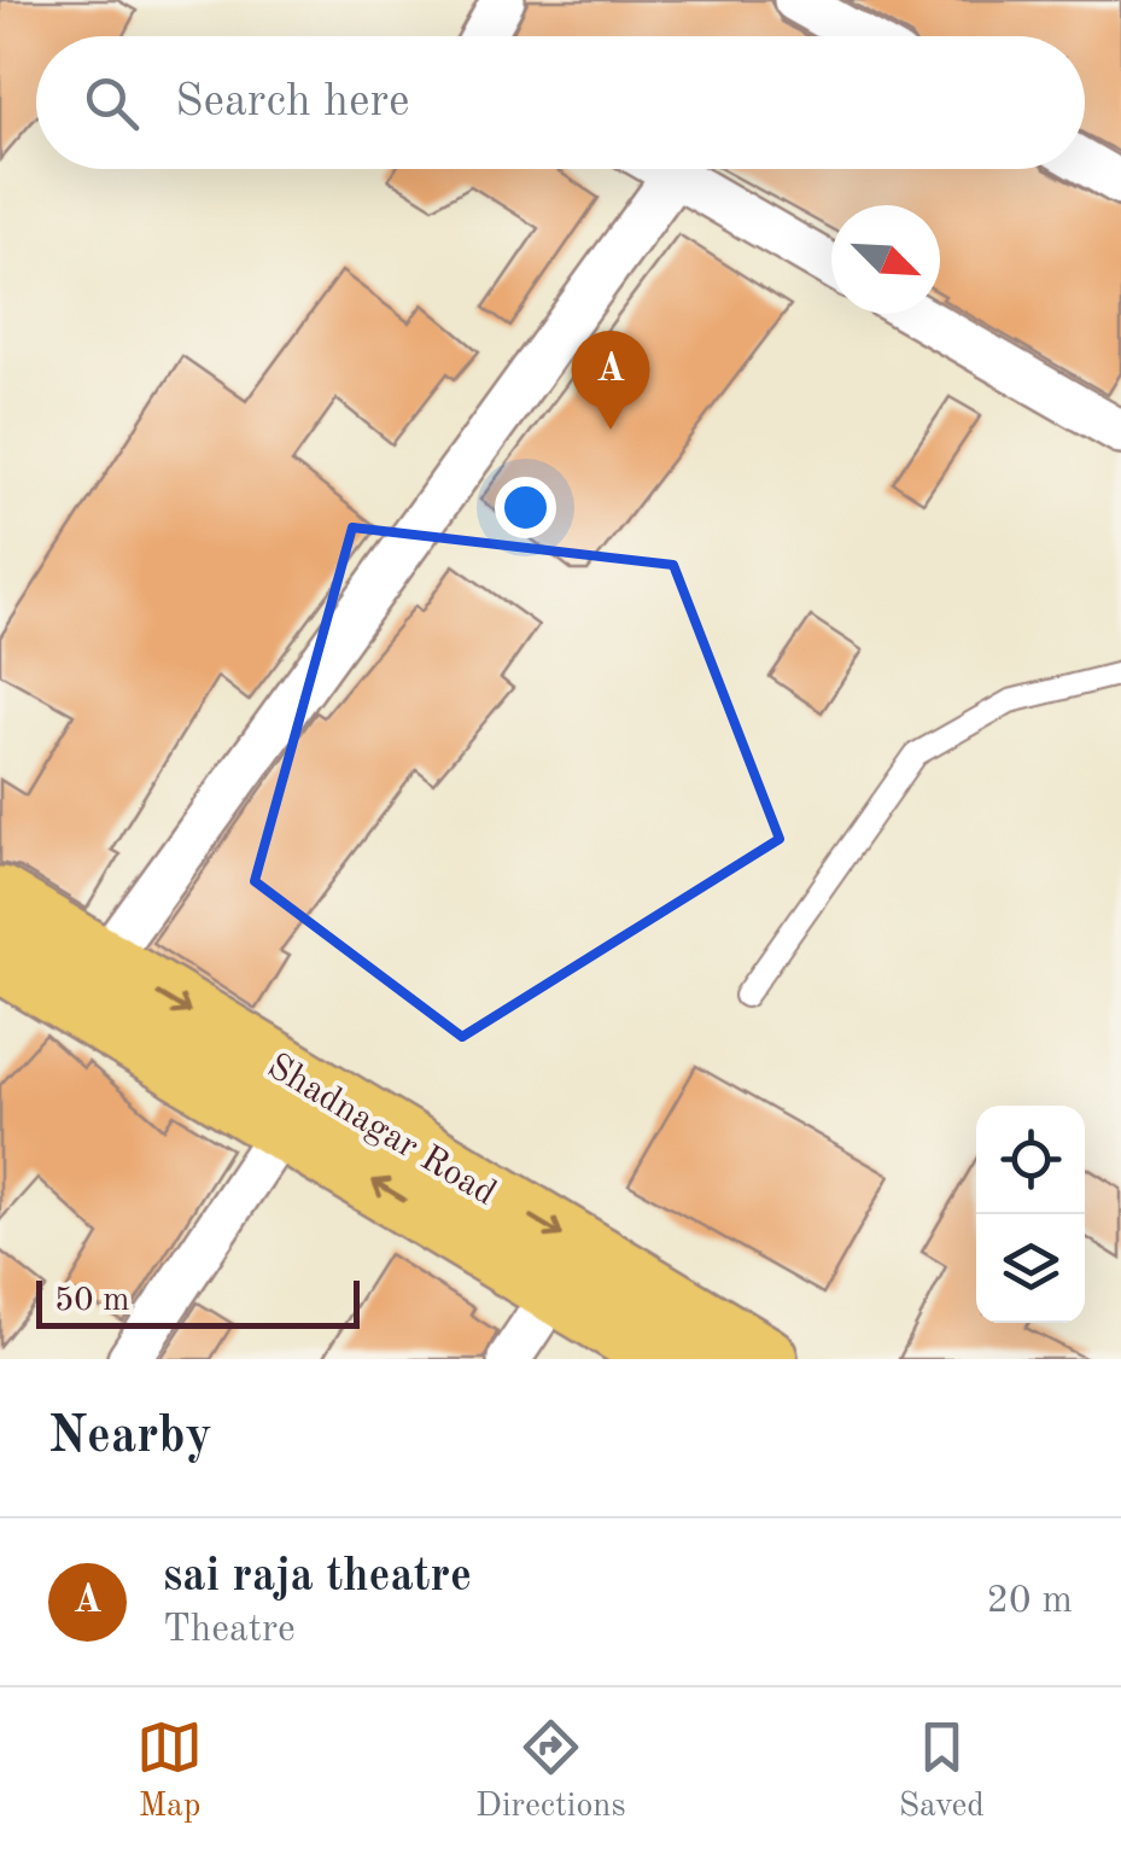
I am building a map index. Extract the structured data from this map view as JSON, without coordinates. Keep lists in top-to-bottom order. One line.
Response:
{"streets":{"main road":["Shadnagar Road"]},"scale_bar":"50 m","north":"bottom right","page":{"search":"Search here","pins":"A","scale":"50 m","heading":"Nearby","list":[{"mark":"A","name":"sai raja theatre","note":"Theatre","value":"20 m"}],"nav":["Map","Directions","Saved"]}}
